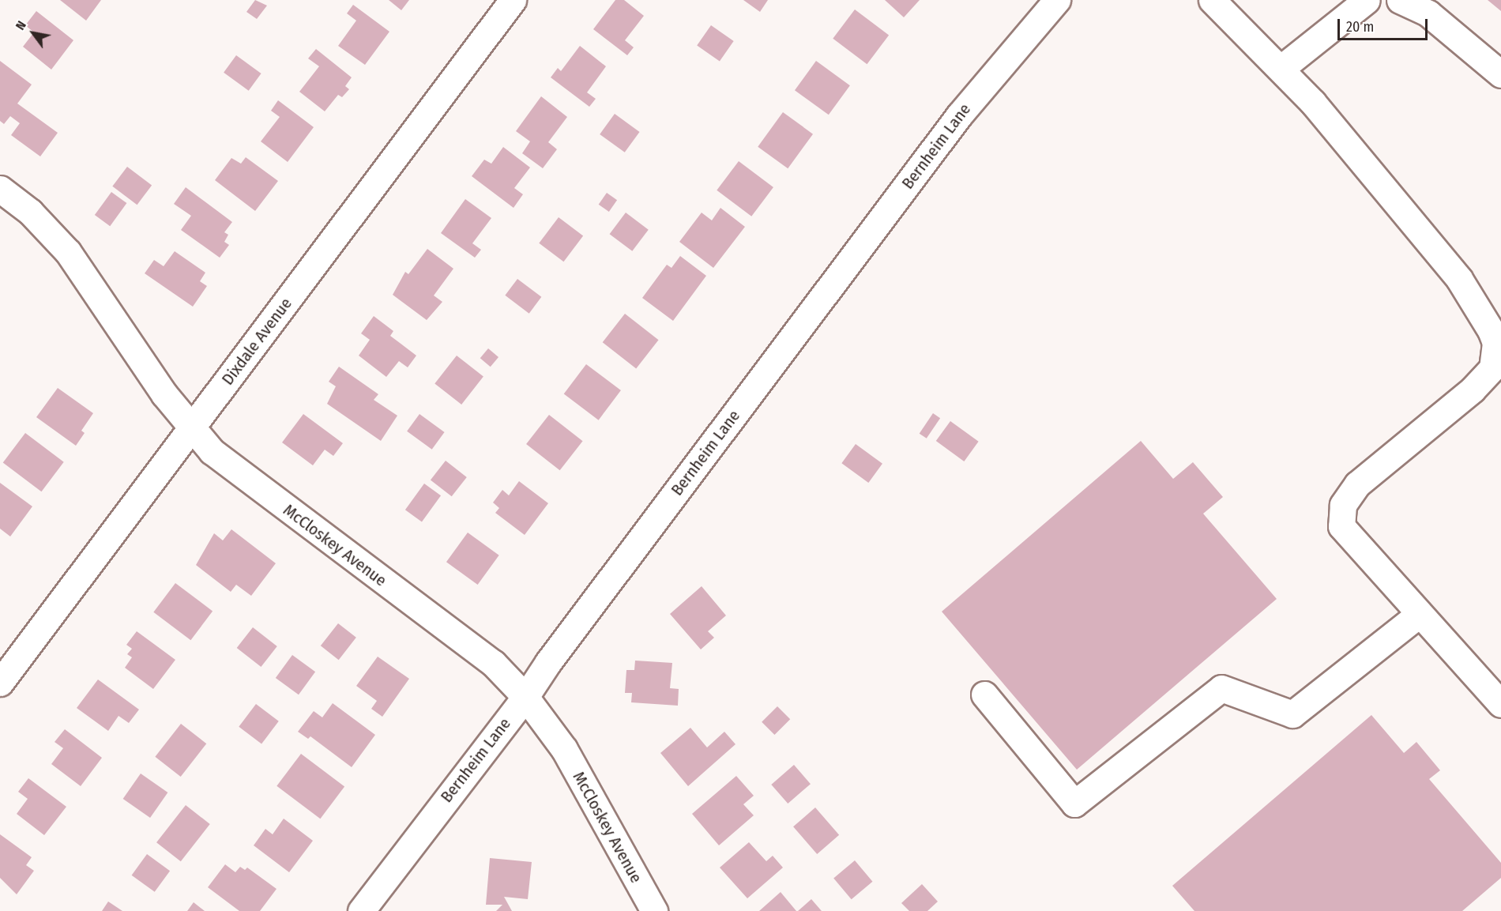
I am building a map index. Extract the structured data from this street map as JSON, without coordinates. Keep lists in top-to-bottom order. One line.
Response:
{"streets":{"street":["Bernheim Lane","Dixdale Avenue","McCloskey Avenue"]},"crossings":[["Bernheim Lane","McCloskey Avenue"],["Dixdale Avenue","McCloskey Avenue"]],"scale_bar":"20 m","north":"top left"}
